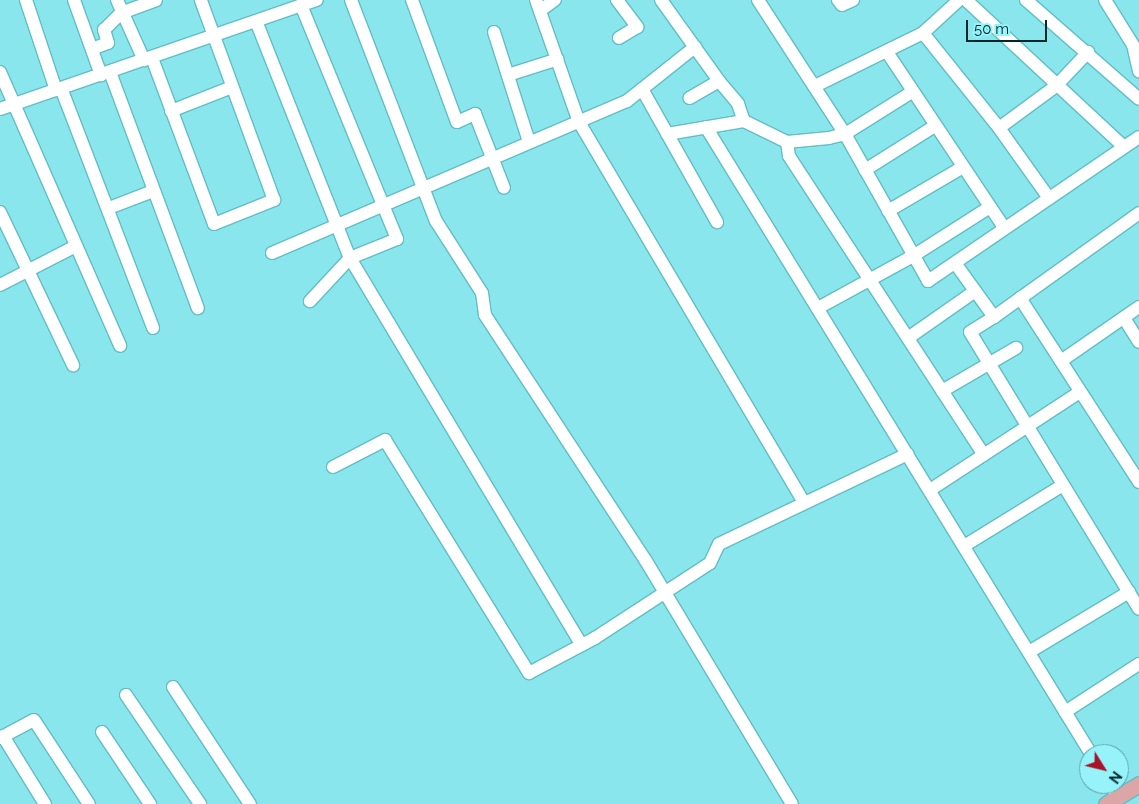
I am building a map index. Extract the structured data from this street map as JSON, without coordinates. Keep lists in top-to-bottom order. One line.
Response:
{"scale_bar":"50 m","north":"bottom right"}
